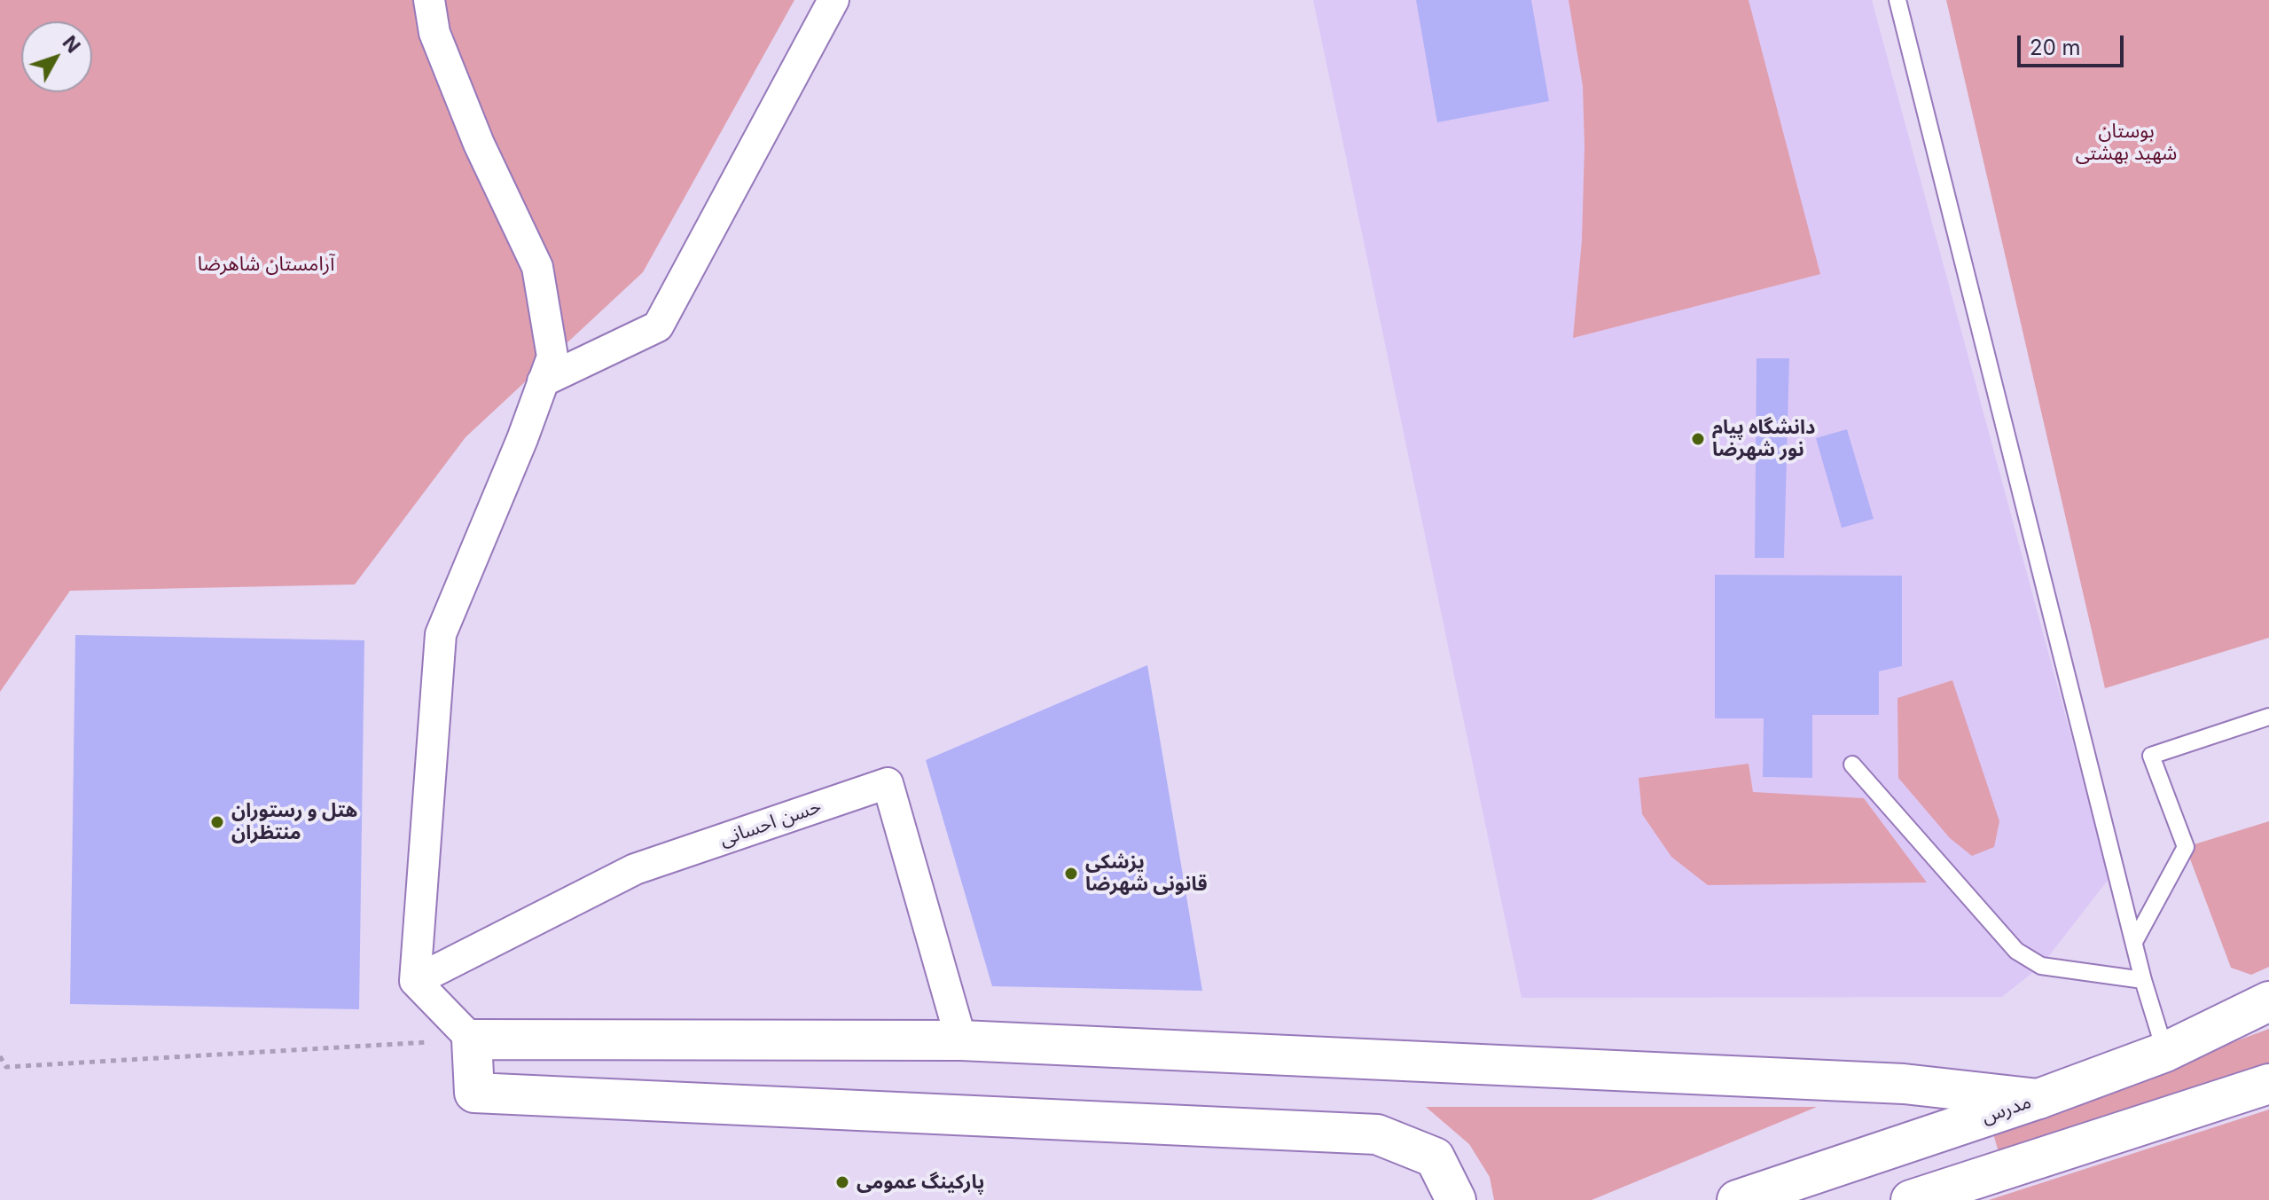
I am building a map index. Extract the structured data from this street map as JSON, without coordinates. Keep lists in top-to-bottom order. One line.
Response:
{"streets":{"street":["حسن احسانی","مدرس"]},"parks":["بوستان شهید بهشتی","آرامستان شاهرضا"],"places":["دانشگاه پیام نور شهرضا","هتل و رستوران منتظران","پزشکی قانونی شهرضا","پارکینگ عمومی"],"scale_bar":"20 m","north":"top right"}
